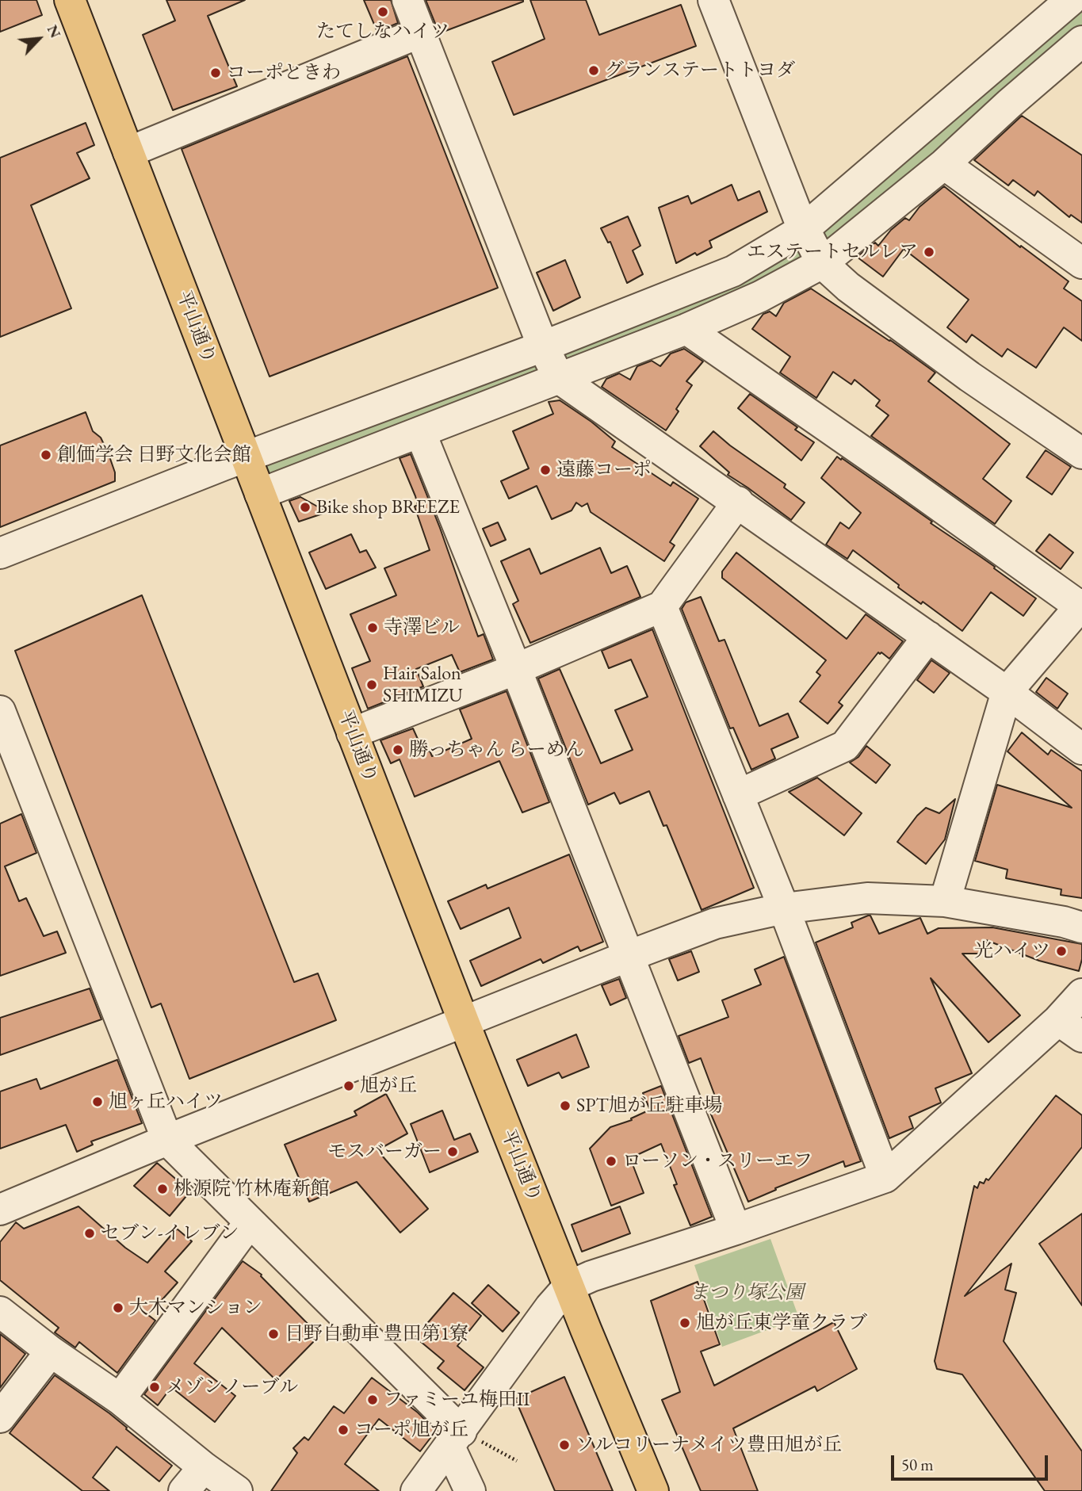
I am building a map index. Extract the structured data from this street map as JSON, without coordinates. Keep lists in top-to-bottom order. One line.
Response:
{"streets":{"main road":["平山通り"]},"parks":["まつり塚公園"],"places":["たてしなハイツ","グランステートトヨダ","コーポときわ","エステートセルレア","創価学会 日野文化会館","遠藤コーポ","Bike shop BREEZE","寺澤ビル","Hair Salon SHIMIZU","勝っちゃん らーめん","光ハイツ","旭が丘","旭ヶ丘ハイツ","SPT旭が丘駐車場","モスバーガー","ローソン・スリーエフ","桃源院 竹林庵新館","セブン-イレブン","大木マンション","旭が丘東学童クラブ","日野自動車 豊田第1寮","メゾンノーブル","ファミーユ梅田II","コーポ旭が丘","ソルコリーナメイツ豊田旭が丘"],"scale_bar":"50 m","north":"top right"}
